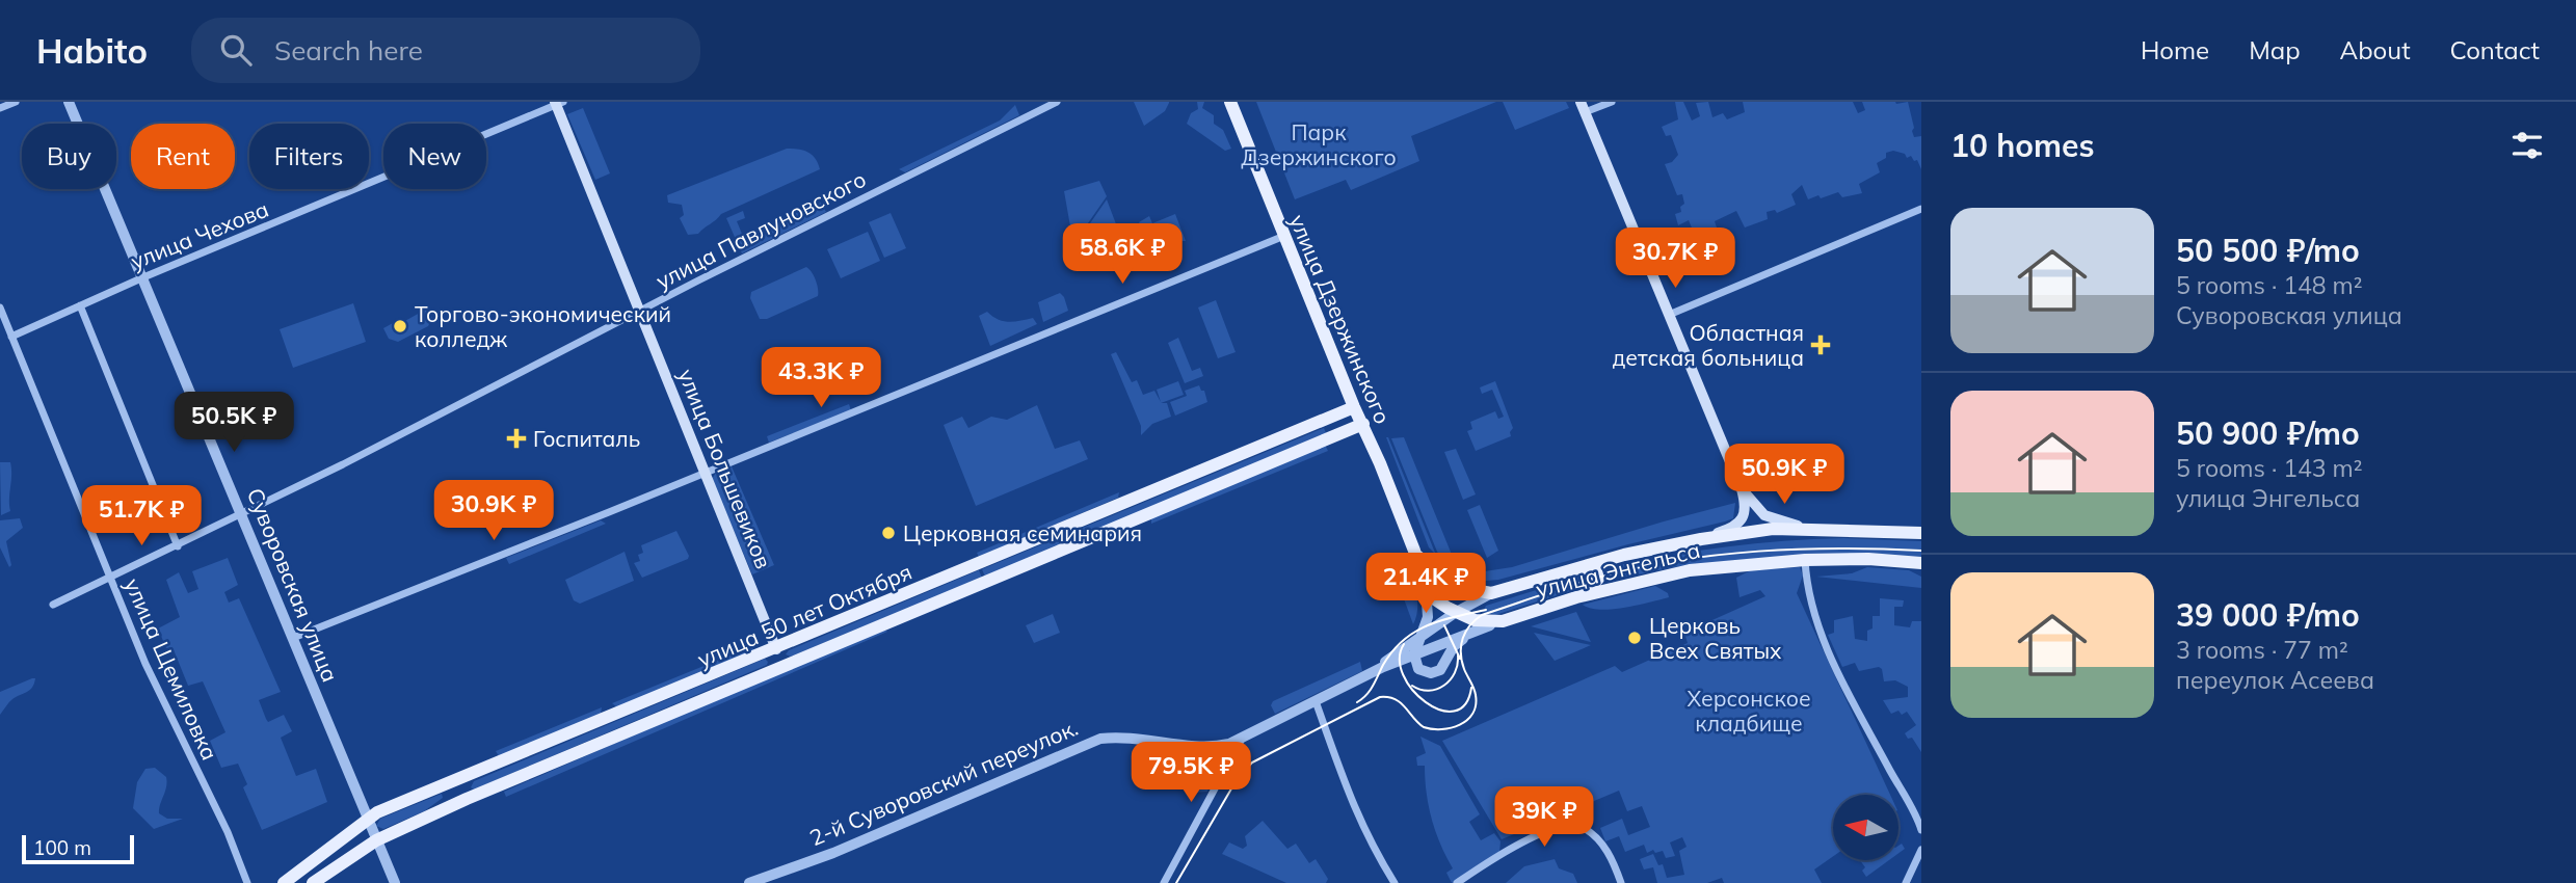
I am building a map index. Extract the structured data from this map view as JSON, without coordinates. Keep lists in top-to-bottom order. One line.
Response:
{"streets":{"main road":["улица Дзержинского","улица Большевиков","улица Энгельса","улица 50 лет Октября"],"street":["улица Павлуновского","улица Чехова","Суворовская улица","улица Щемиловка","2-й Суворовский переулок."]},"crossings":[["улица Павлуновского","улица Большевиков"],["улица Павлуновского","Суворовская улица"],["улица Павлуновского","улица Щемиловка"],["улица Чехова","улица Большевиков"],["улица Чехова","Суворовская улица"],["улица Чехова","улица Щемиловка"],["улица Дзержинского","улица Энгельса"],["улица Дзержинского","улица 50 лет Октября"],["улица Большевиков","улица 50 лет Октября"],["Суворовская улица","улица 50 лет Октября"]],"parks":["Парк Дзержинского","Херсонское кладбище"],"places":{"other":["Торгово-экономический колледж","Церковная семинария","Церковь Всех Святых"],"health":["Областная детская больница","Госпиталь"]},"scale_bar":"100 m","north":"left","page":{"header":"Habito","search":"Search here","nav":["Home","Map","About","Contact"],"heading":"10 homes","chip":["Buy","Rent","Filters","New"],"list":[{"name":"50 500 ₽/mo","note":"5 rooms · 148 m² · Суворовская улица"},{"name":"50 900 ₽/mo","note":"5 rooms · 143 m² · улица Энгельса"},{"name":"39 000 ₽/mo","note":"3 rooms · 77 m² · переулок Асеева"}],"price":["58.6K ₽","30.7K ₽","43.3K ₽","50.5K ₽","50.9K ₽","30.9K ₽","51.7K ₽","21.4K ₽","79.5K ₽","39K ₽"],"scale":"100 m"}}
